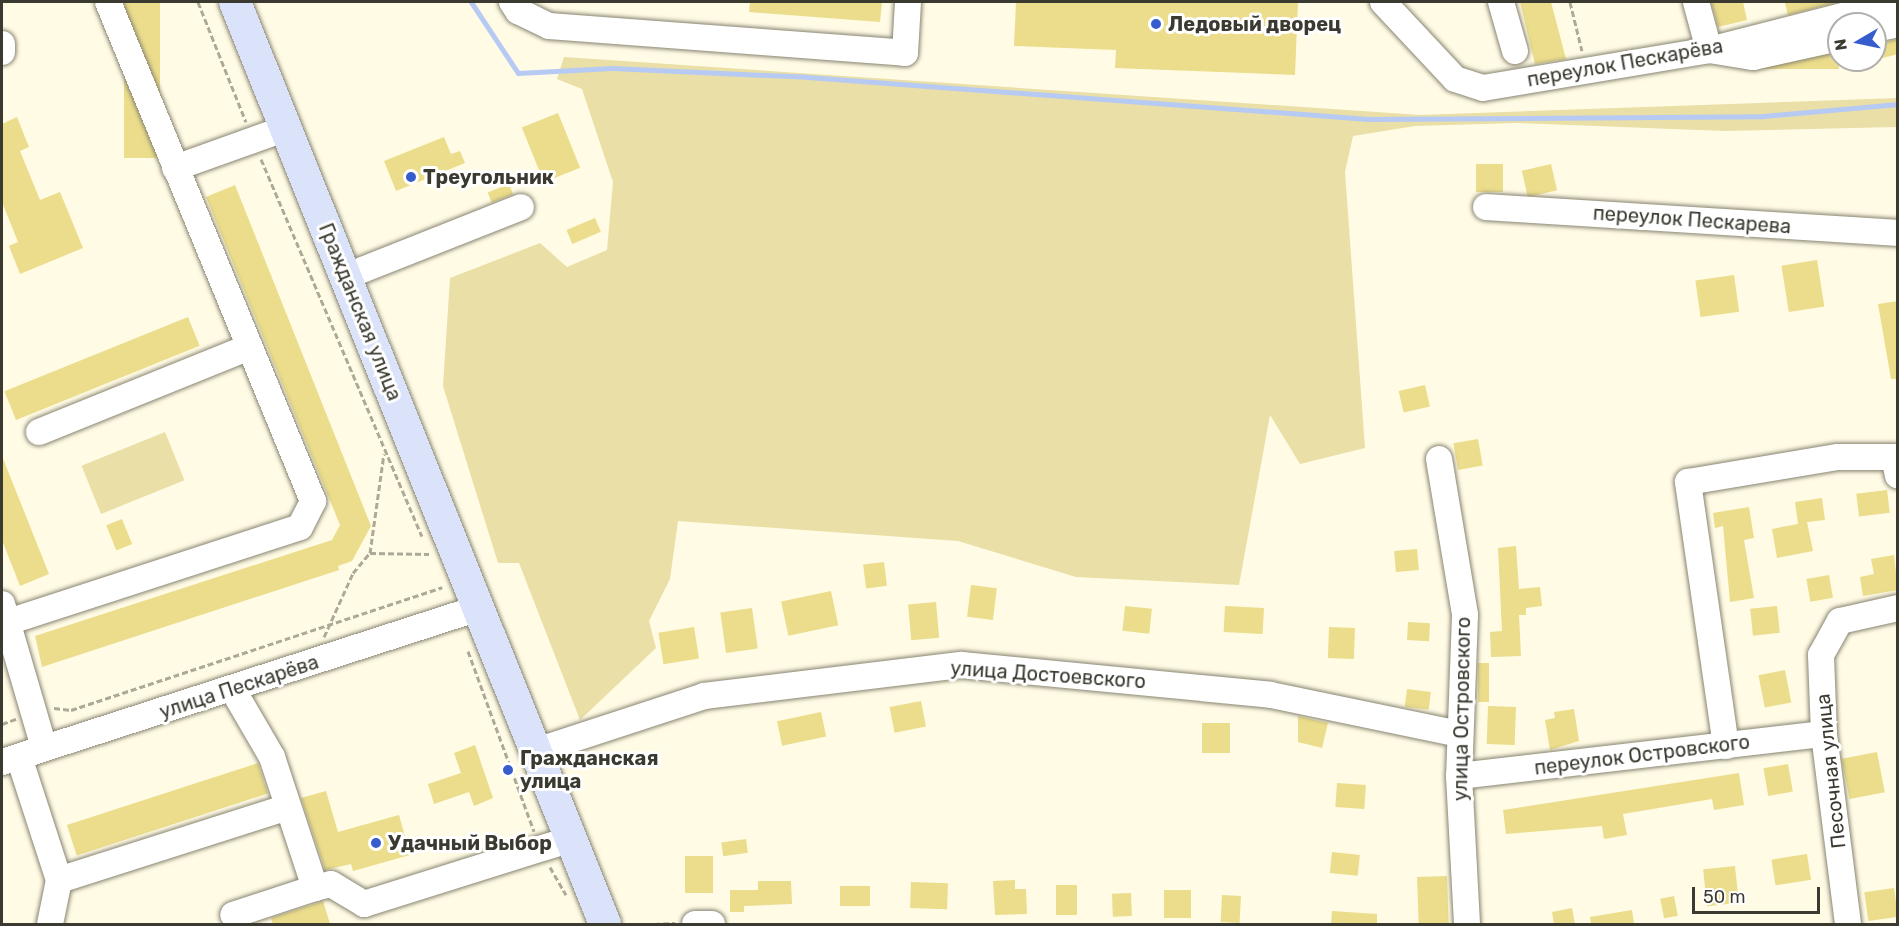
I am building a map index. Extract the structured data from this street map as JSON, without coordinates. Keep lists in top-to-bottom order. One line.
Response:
{"streets":{"main road":["Гражданская улица"],"street":["переулок Пескарёва","переулок Пескарева","улица Достоевского","улица Пескарёва","улица Островского","переулок Островского","Песочная улица"]},"crossings":[["Гражданская улица","улица Достоевского"],["Гражданская улица","улица Пескарёва"],["улица Достоевского","улица Островского"],["улица Островского","переулок Островского"],["переулок Островского","Песочная улица"]],"places":["Ледовый дворец","Треугольник","Гражданская улица","Удачный Выбор"],"scale_bar":"50 m","north":"left"}
